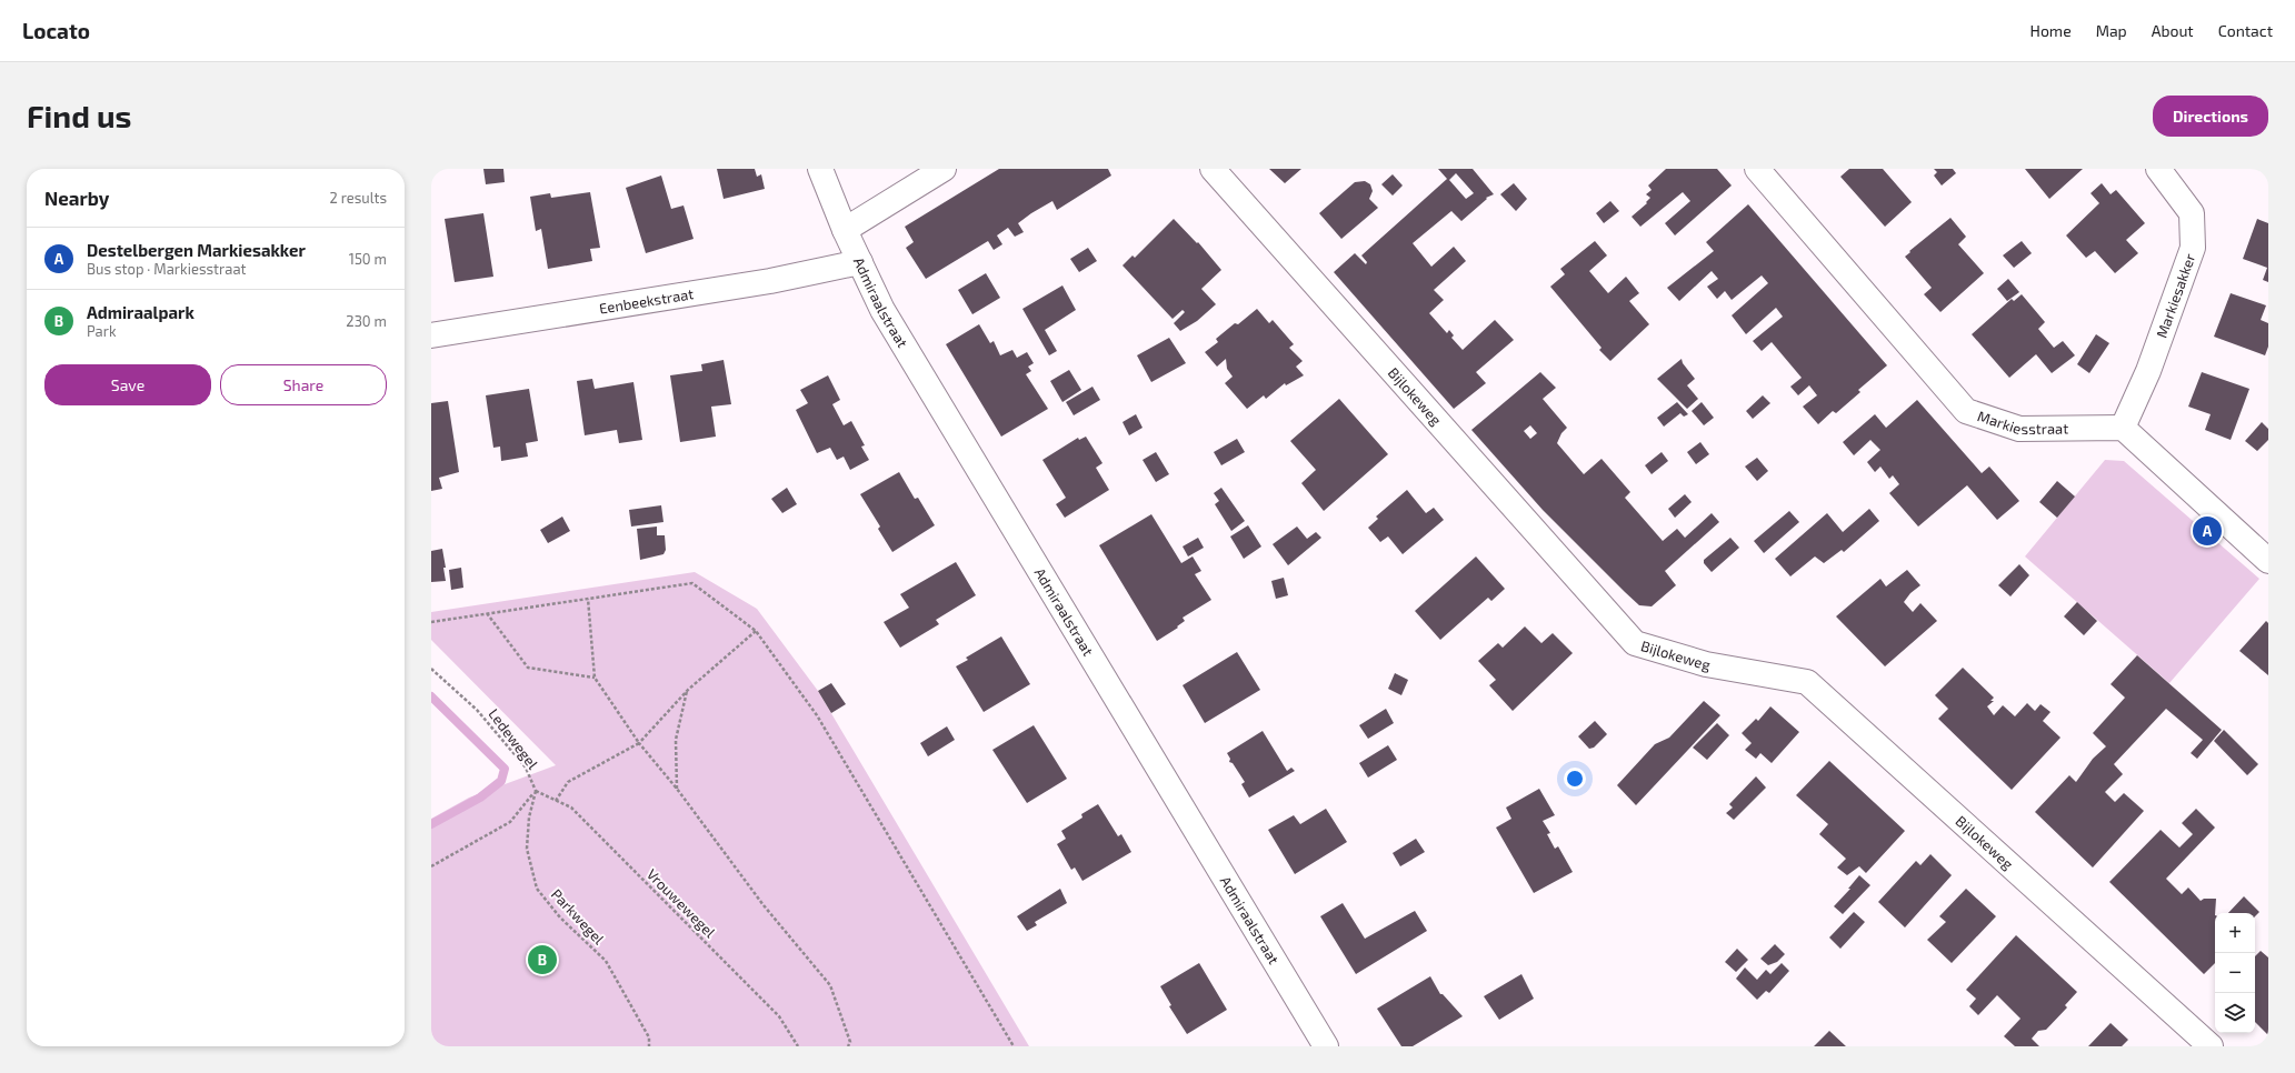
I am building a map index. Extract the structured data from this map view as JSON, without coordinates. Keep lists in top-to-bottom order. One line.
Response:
{"streets":{"street":["Markiesakker","Eenbeekstraat","Admiraalstraat","Bijlokeweg","Markiesstraat"],"path":["Ledewegel","Vrouwewegel","Parkwegel"]},"crossings":[["Markiesakker","Markiesstraat"],["Eenbeekstraat","Admiraalstraat"],["Ledewegel","Vrouwewegel"],["Ledewegel","Parkwegel"],["Vrouwewegel","Parkwegel"]],"page":{"header":"Locato","nav":["Home","Map","About","Contact"],"buttons":["Directions",["Save","Share"]],"title":"Find us","heading":["Nearby","2 results"],"list":[{"mark":"A","name":"Destelbergen Markiesakker","note":"Bus stop · Markiesstraat","value":"150 m"},{"mark":"B","name":"Admiraalpark","note":"Park","value":"230 m"}],"pins":["A","B"],"map_buttons":["+","−"]}}
